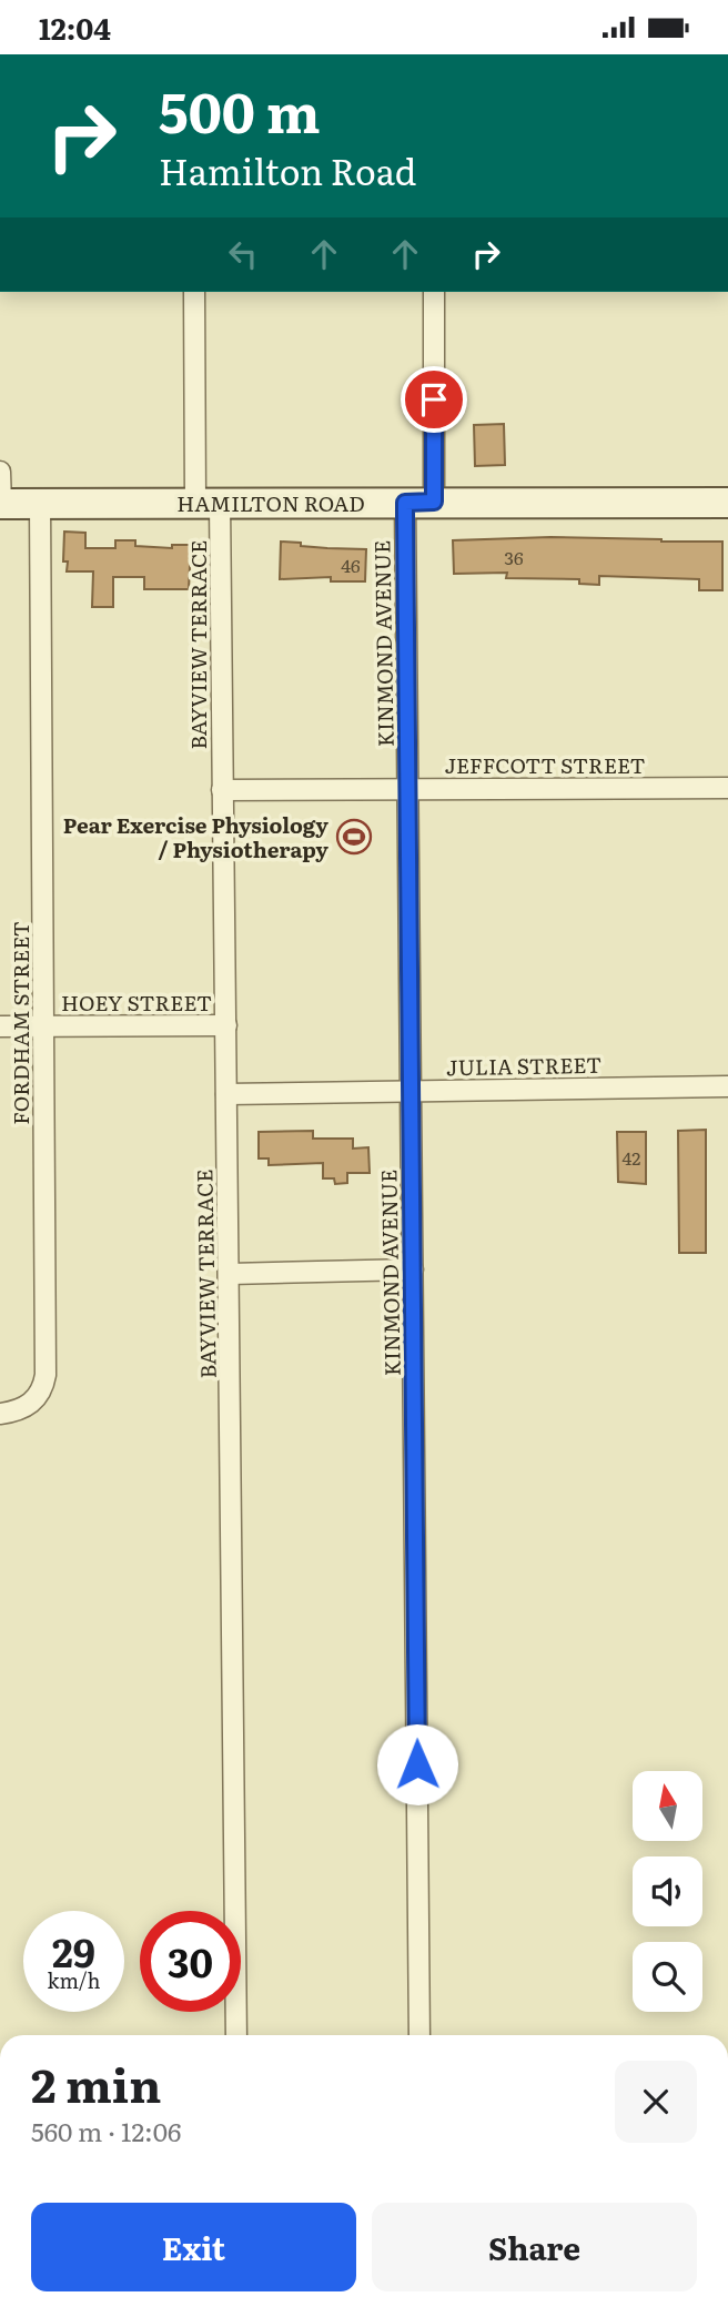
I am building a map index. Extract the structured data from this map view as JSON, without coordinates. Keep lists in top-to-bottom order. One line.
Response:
{"streets":{"main road":["HAMILTON ROAD"],"street":["KINMOND AVENUE","BAYVIEW TERRACE","JEFFCOTT STREET","HOEY STREET","FORDHAM STREET","JULIA STREET"]},"crossings":[["HAMILTON ROAD","KINMOND AVENUE"],["HAMILTON ROAD","BAYVIEW TERRACE"],["HAMILTON ROAD","FORDHAM STREET"],["KINMOND AVENUE","JEFFCOTT STREET"],["KINMOND AVENUE","JULIA STREET"],["BAYVIEW TERRACE","JEFFCOTT STREET"],["BAYVIEW TERRACE","HOEY STREET"],["BAYVIEW TERRACE","JULIA STREET"],["HOEY STREET","FORDHAM STREET"]],"places":{"sports":["Pear Exercise Physiology / Physiotherapy"]},"house_numbers":["36","46","42"],"north":"top","page":{"status":"12:04","turn":["500 m","Hamilton Road"],"speed":"29 km/h","limit":"30","heading":["2 min","560 m · 12:06"],"buttons":["Exit","Share"]}}
